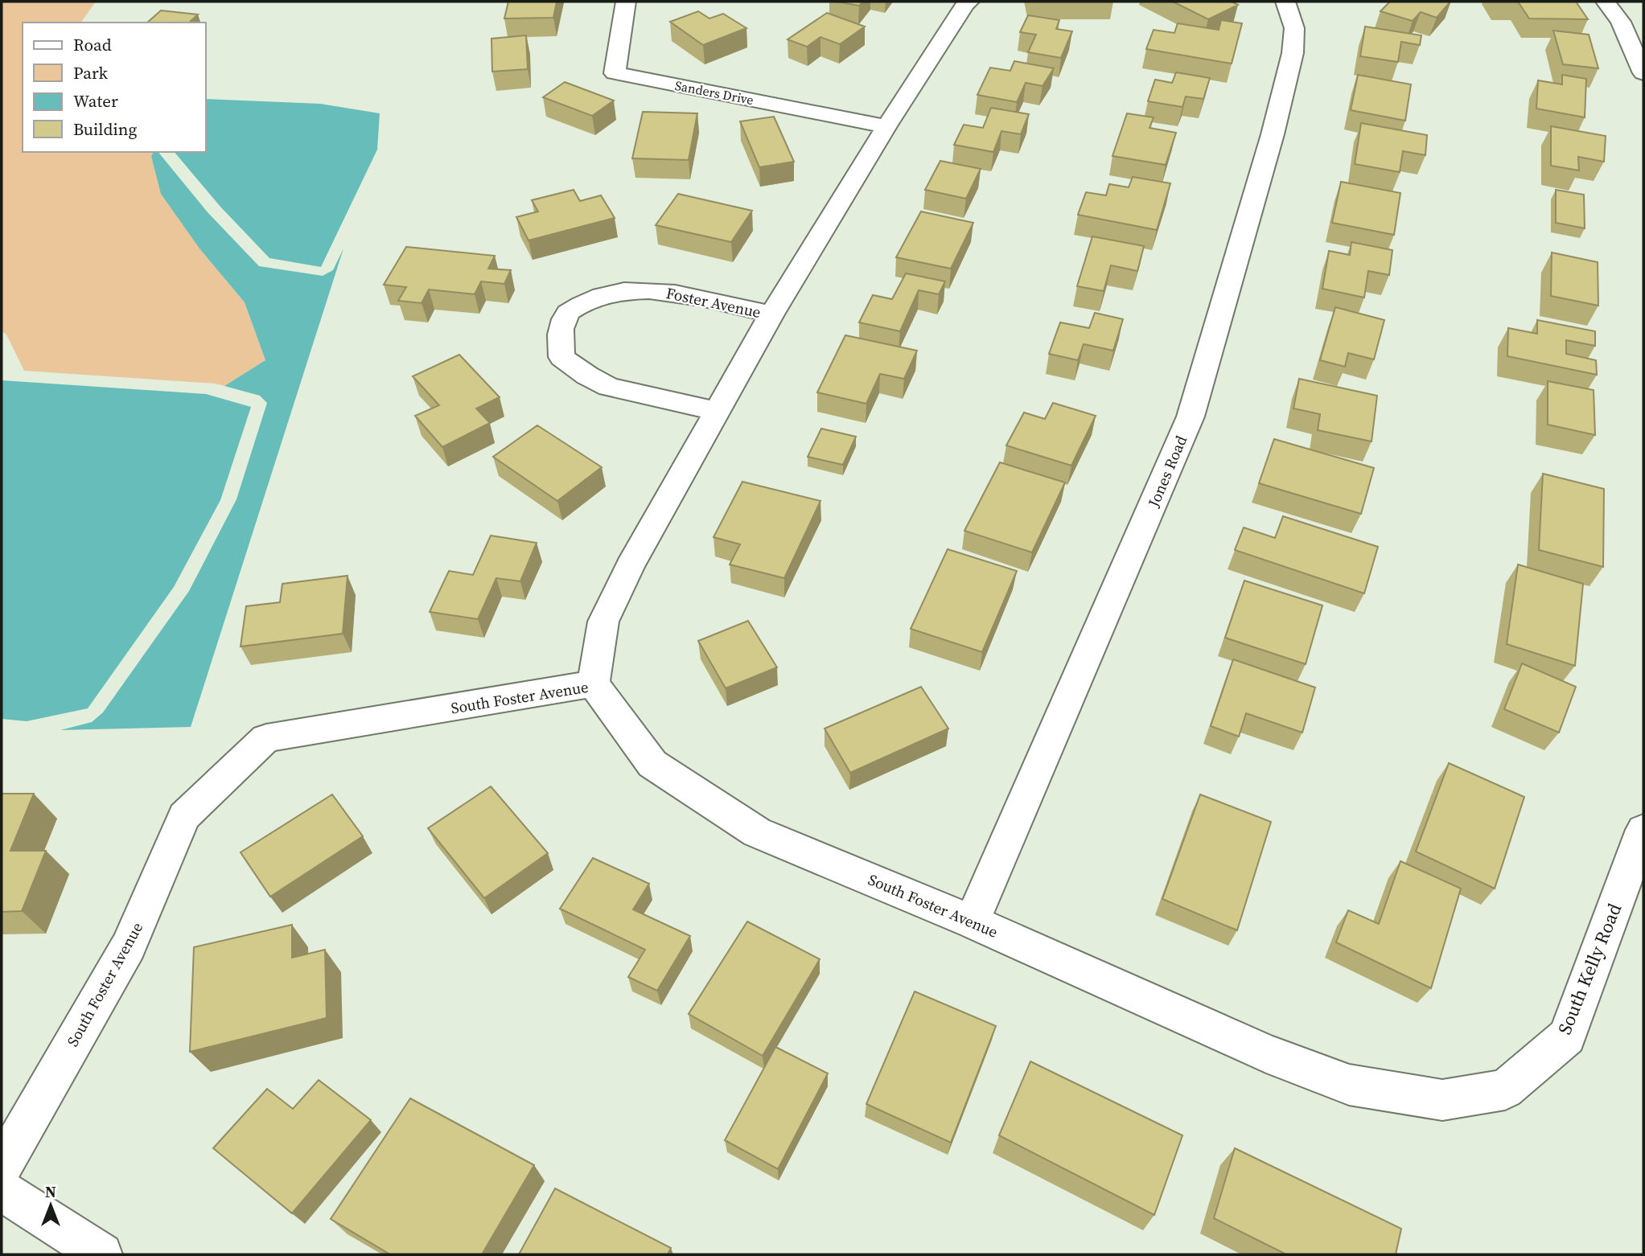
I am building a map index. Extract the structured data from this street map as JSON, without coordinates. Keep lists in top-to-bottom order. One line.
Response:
{"streets":{"street":["Sanders Drive","Foster Avenue","Jones Road","South Foster Avenue","South Kelly Road"]},"crossings":[["Sanders Drive","Foster Avenue"],["Foster Avenue","South Foster Avenue"],["Jones Road","South Foster Avenue"],["South Foster Avenue","South Kelly Road"]],"legend":["Road","Park","Water","Building"],"north":"top"}
